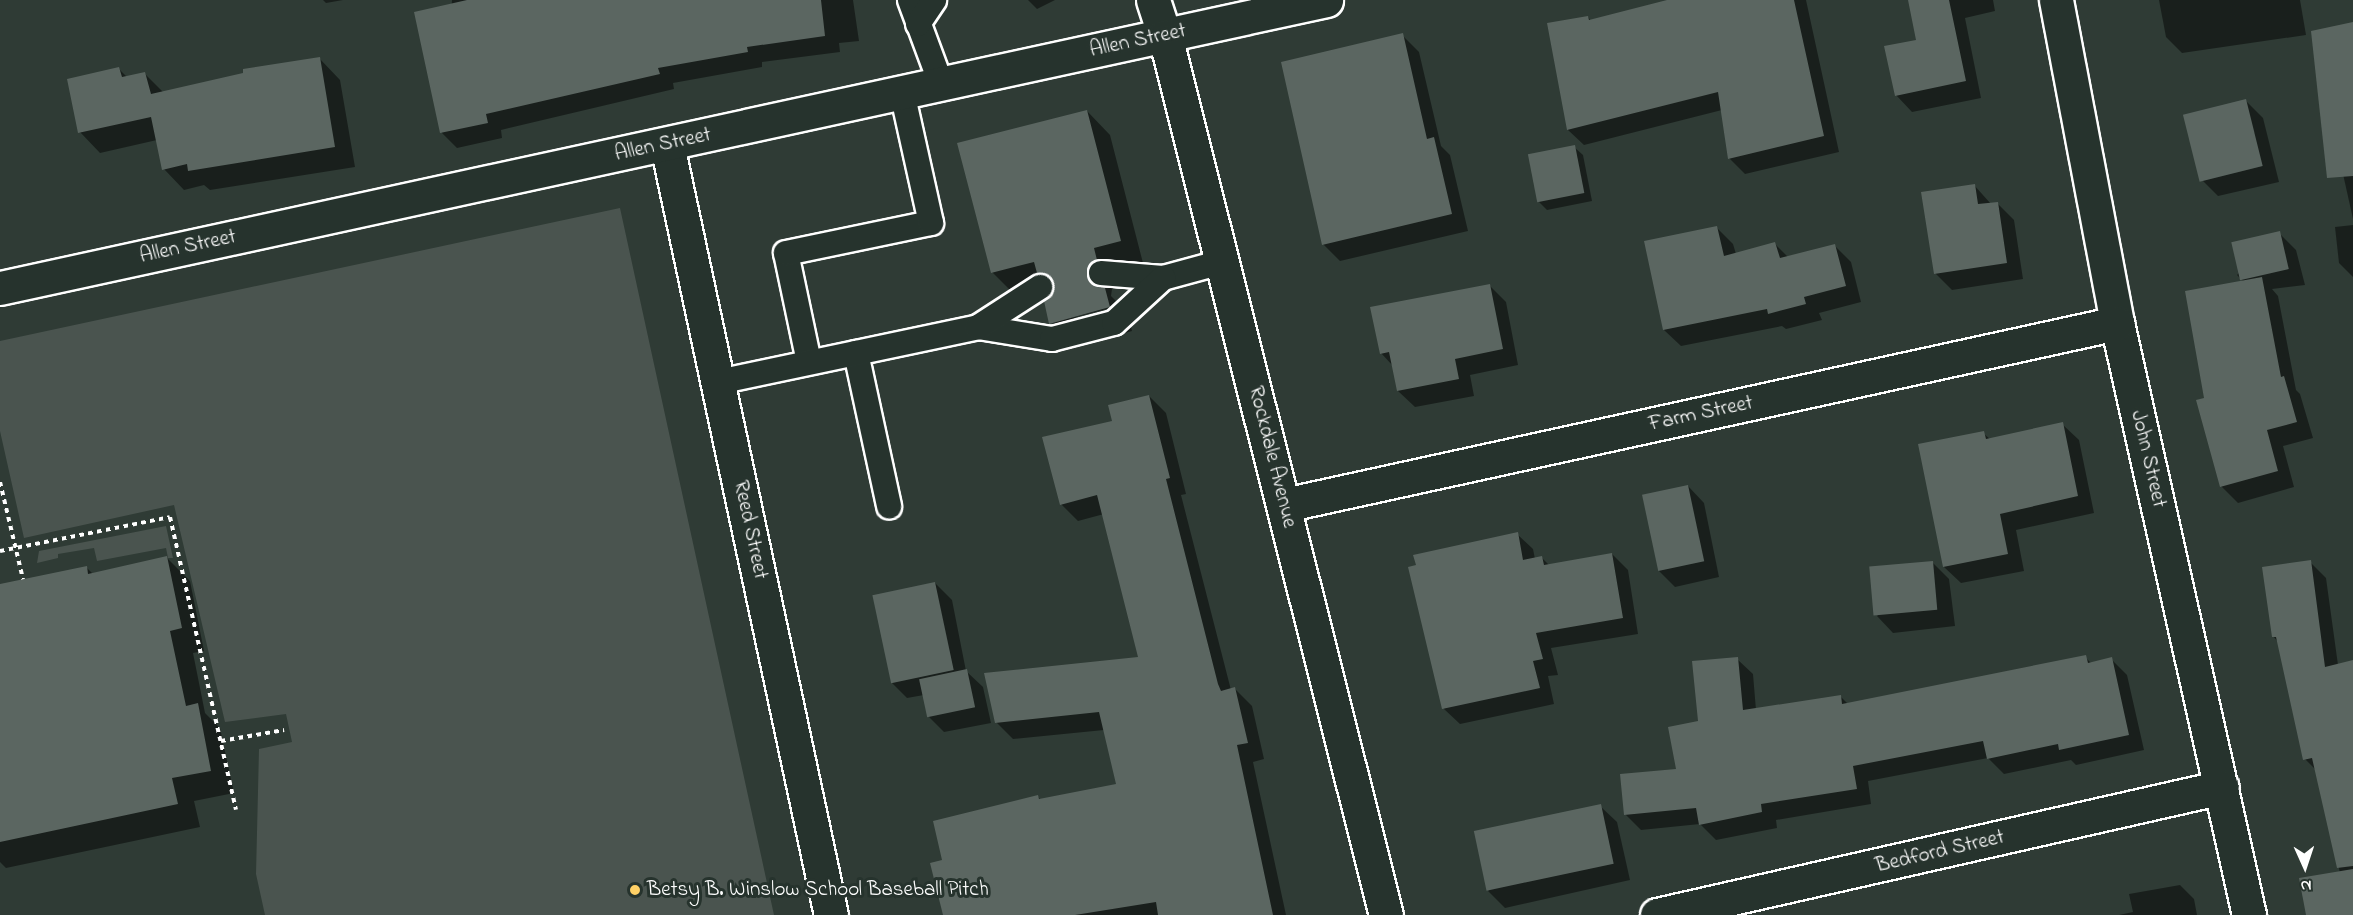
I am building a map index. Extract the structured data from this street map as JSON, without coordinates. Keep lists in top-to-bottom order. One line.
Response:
{"streets":{"street":["Allen Street","Farm Street","Rockdale Avenue","John Street","Reed Street","Bedford Street"]},"crossings":[["Allen Street","Rockdale Avenue"],["Allen Street","Reed Street"],["Farm Street","Rockdale Avenue"],["Farm Street","John Street"],["John Street","Bedford Street"]],"places":["Betsy B. Winslow School Baseball Pitch"],"north":"bottom"}
